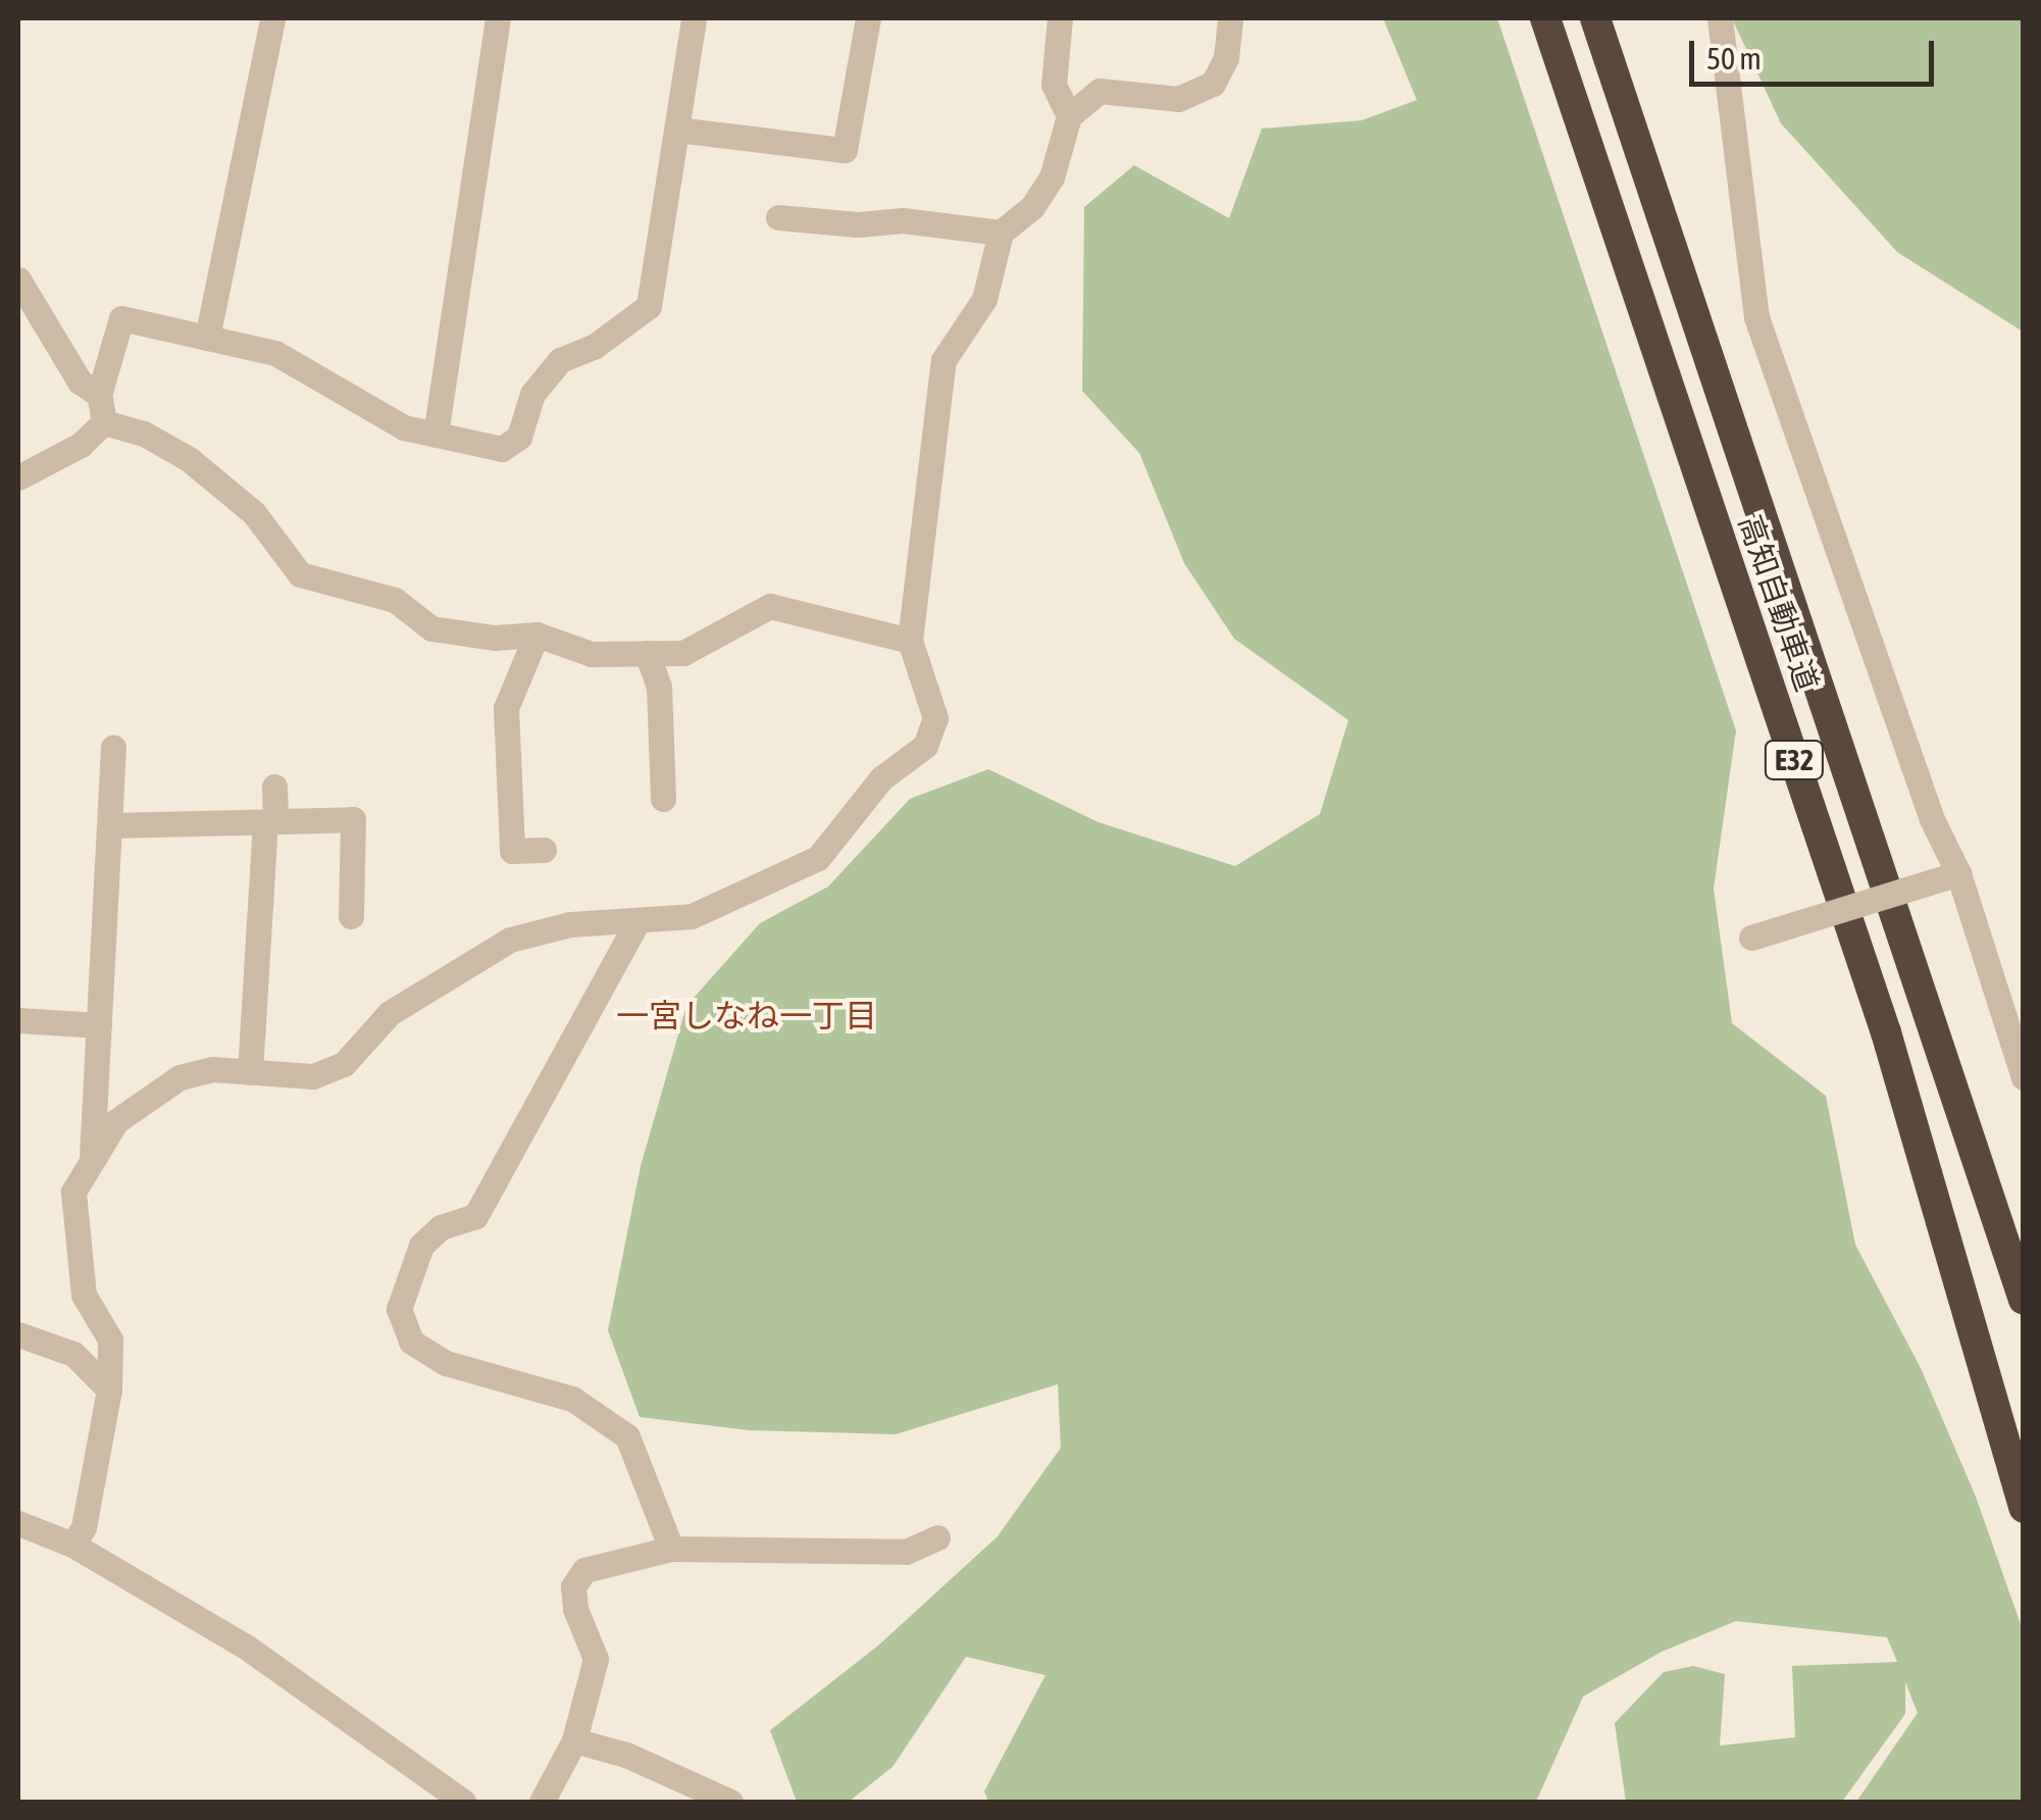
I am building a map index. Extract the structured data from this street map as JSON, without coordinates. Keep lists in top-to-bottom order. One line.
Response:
{"streets":{"highway":["高知自動車道","E32"]},"districts":["一宮しなね一丁目"],"scale_bar":"50 m"}
